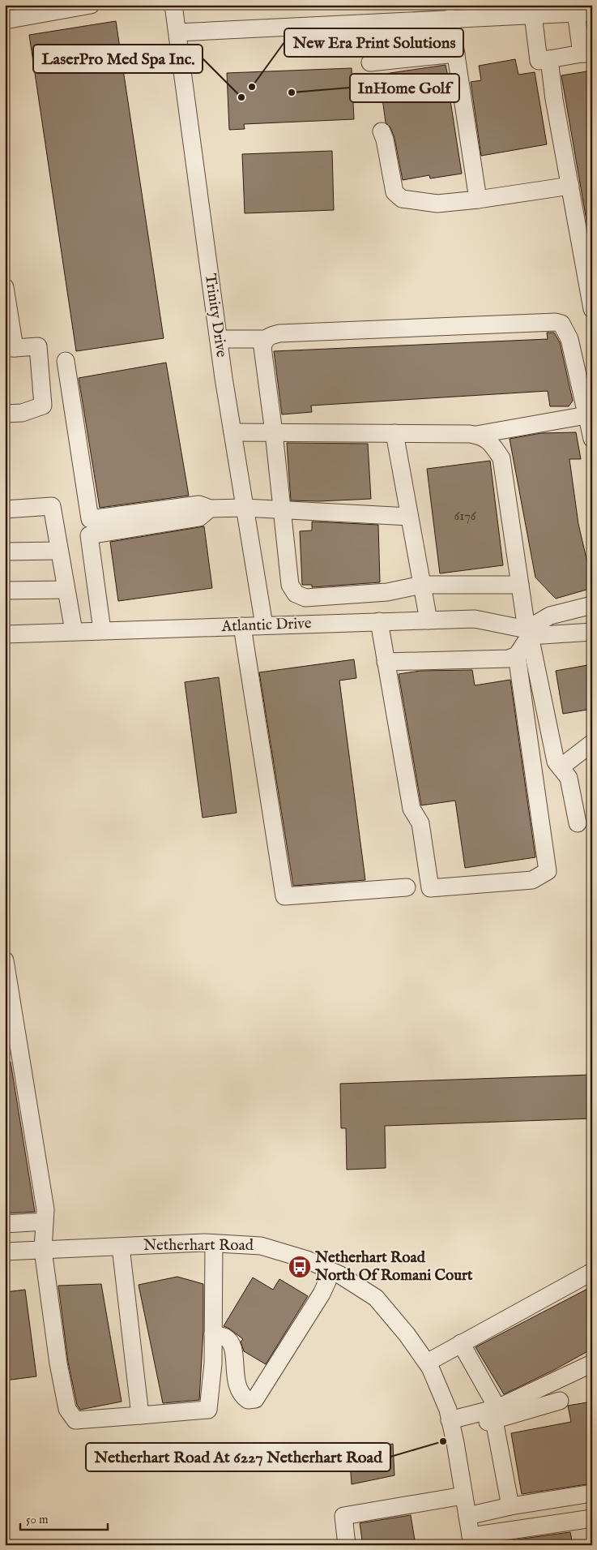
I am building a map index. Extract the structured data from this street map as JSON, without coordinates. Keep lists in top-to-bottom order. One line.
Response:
{"streets":{"street":["Trinity Drive","Atlantic Drive","Netherhart Road"]},"crossings":[["Trinity Drive","Atlantic Drive"]],"places":{"other":["New Era Print Solutions","InHome Golf","LaserPro Med Spa Inc.","Netherhart Road At 6227 Netherhart Road"],"bus stop":["Netherhart Road North Of Romani Court"]},"house_numbers":["6176"],"scale_bar":"50 m"}
